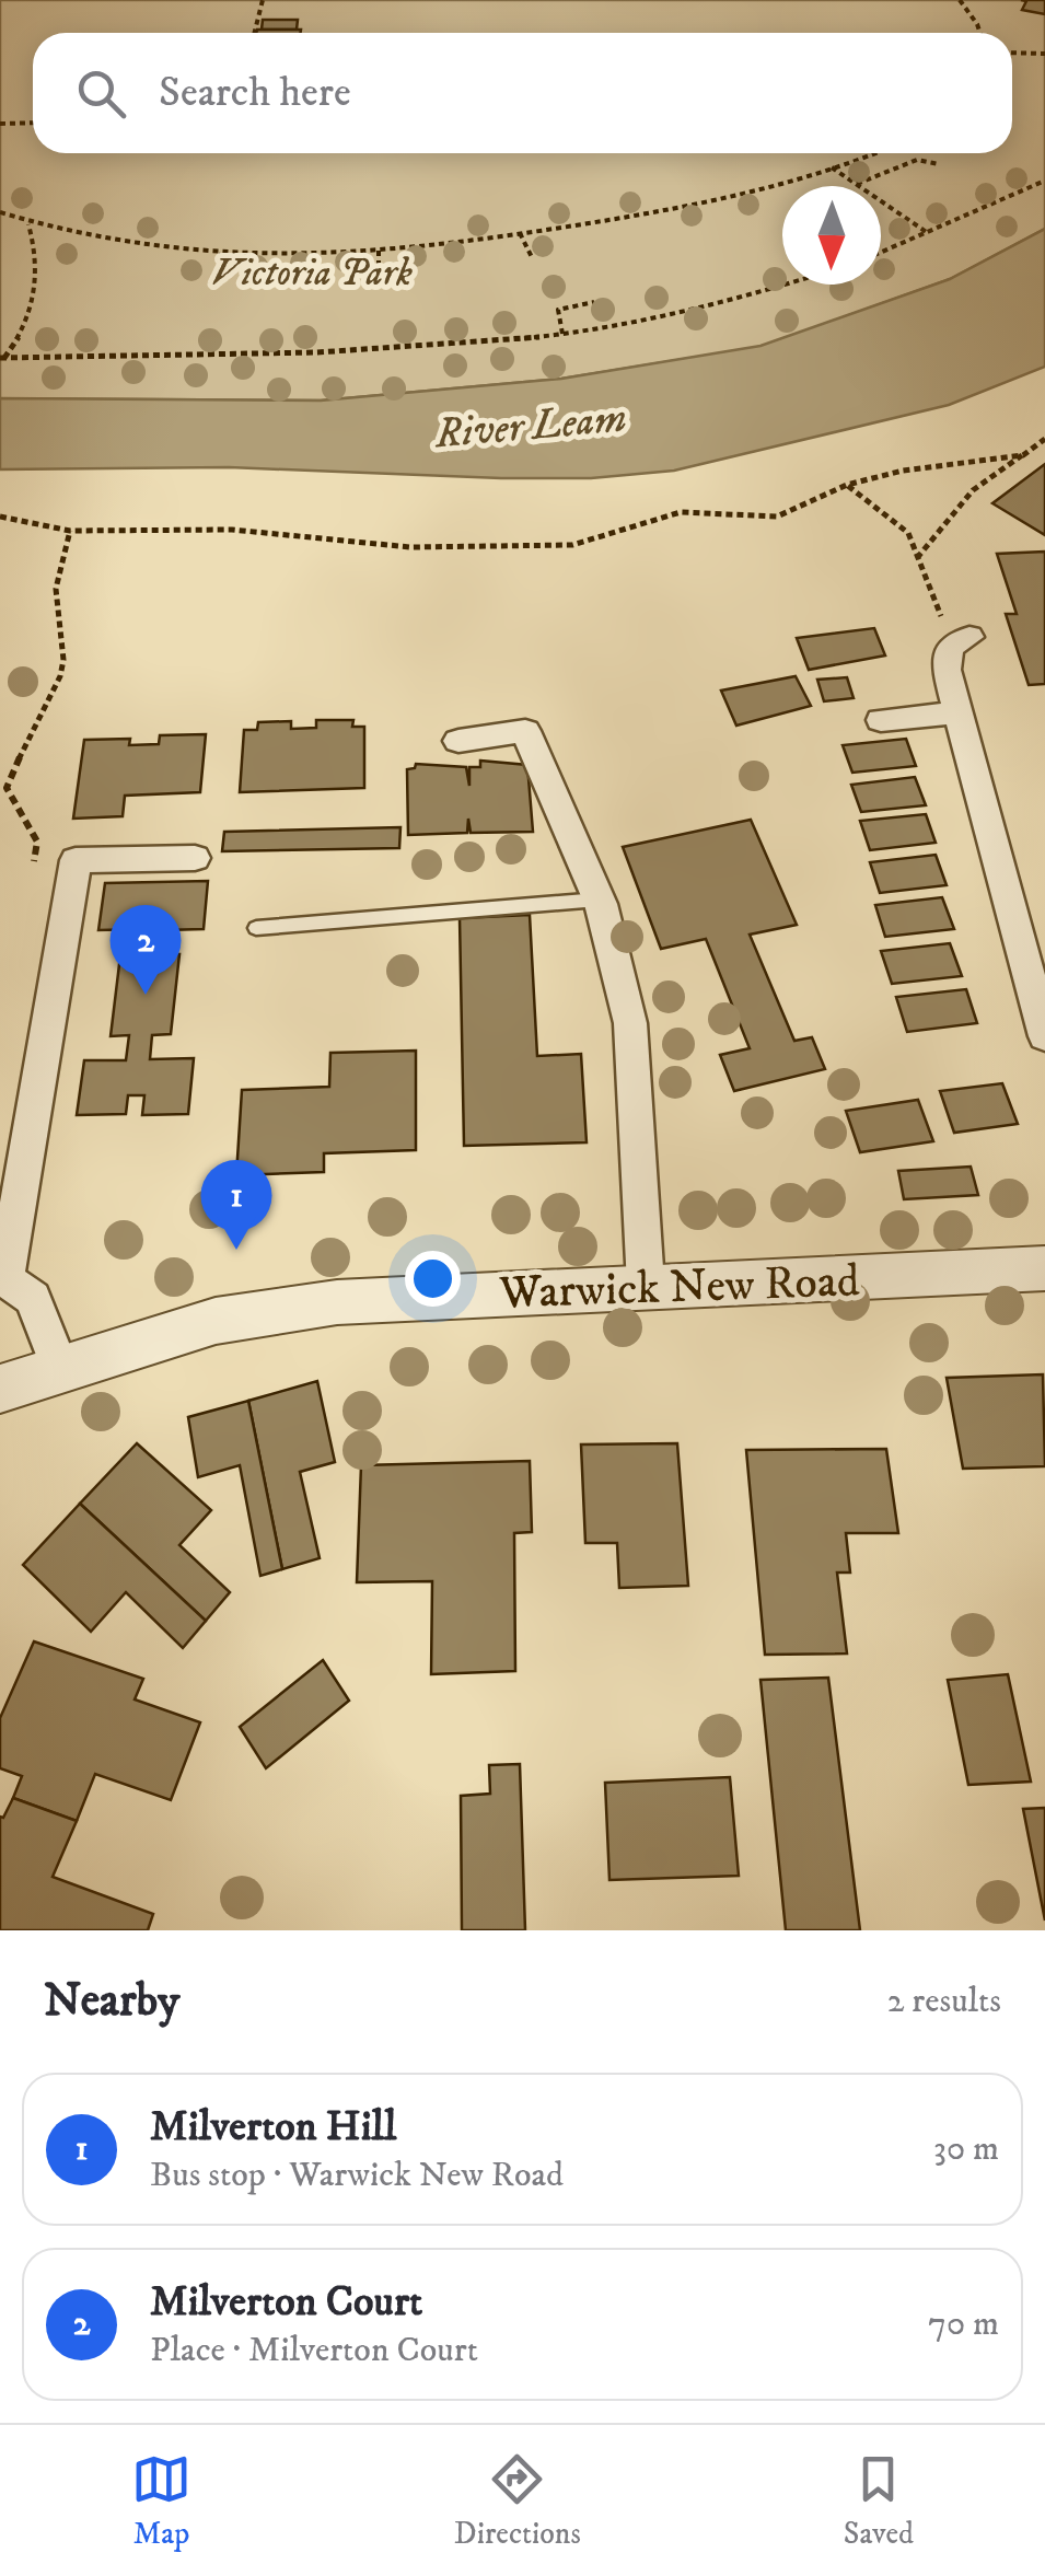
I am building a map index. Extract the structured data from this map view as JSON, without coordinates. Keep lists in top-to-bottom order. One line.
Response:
{"streets":{"street":["Warwick New Road"]},"water":["River Leam"],"parks":["Victoria Park"],"north":"bottom","page":{"search":"Search here","pins":["2","1"],"heading":["Nearby","2 results"],"list":[{"mark":"1","name":"Milverton Hill","note":"Bus stop · Warwick New Road","value":"30 m"},{"mark":"2","name":"Milverton Court","note":"Place · Milverton Court","value":"70 m"}],"nav":["Map","Directions","Saved"]}}
